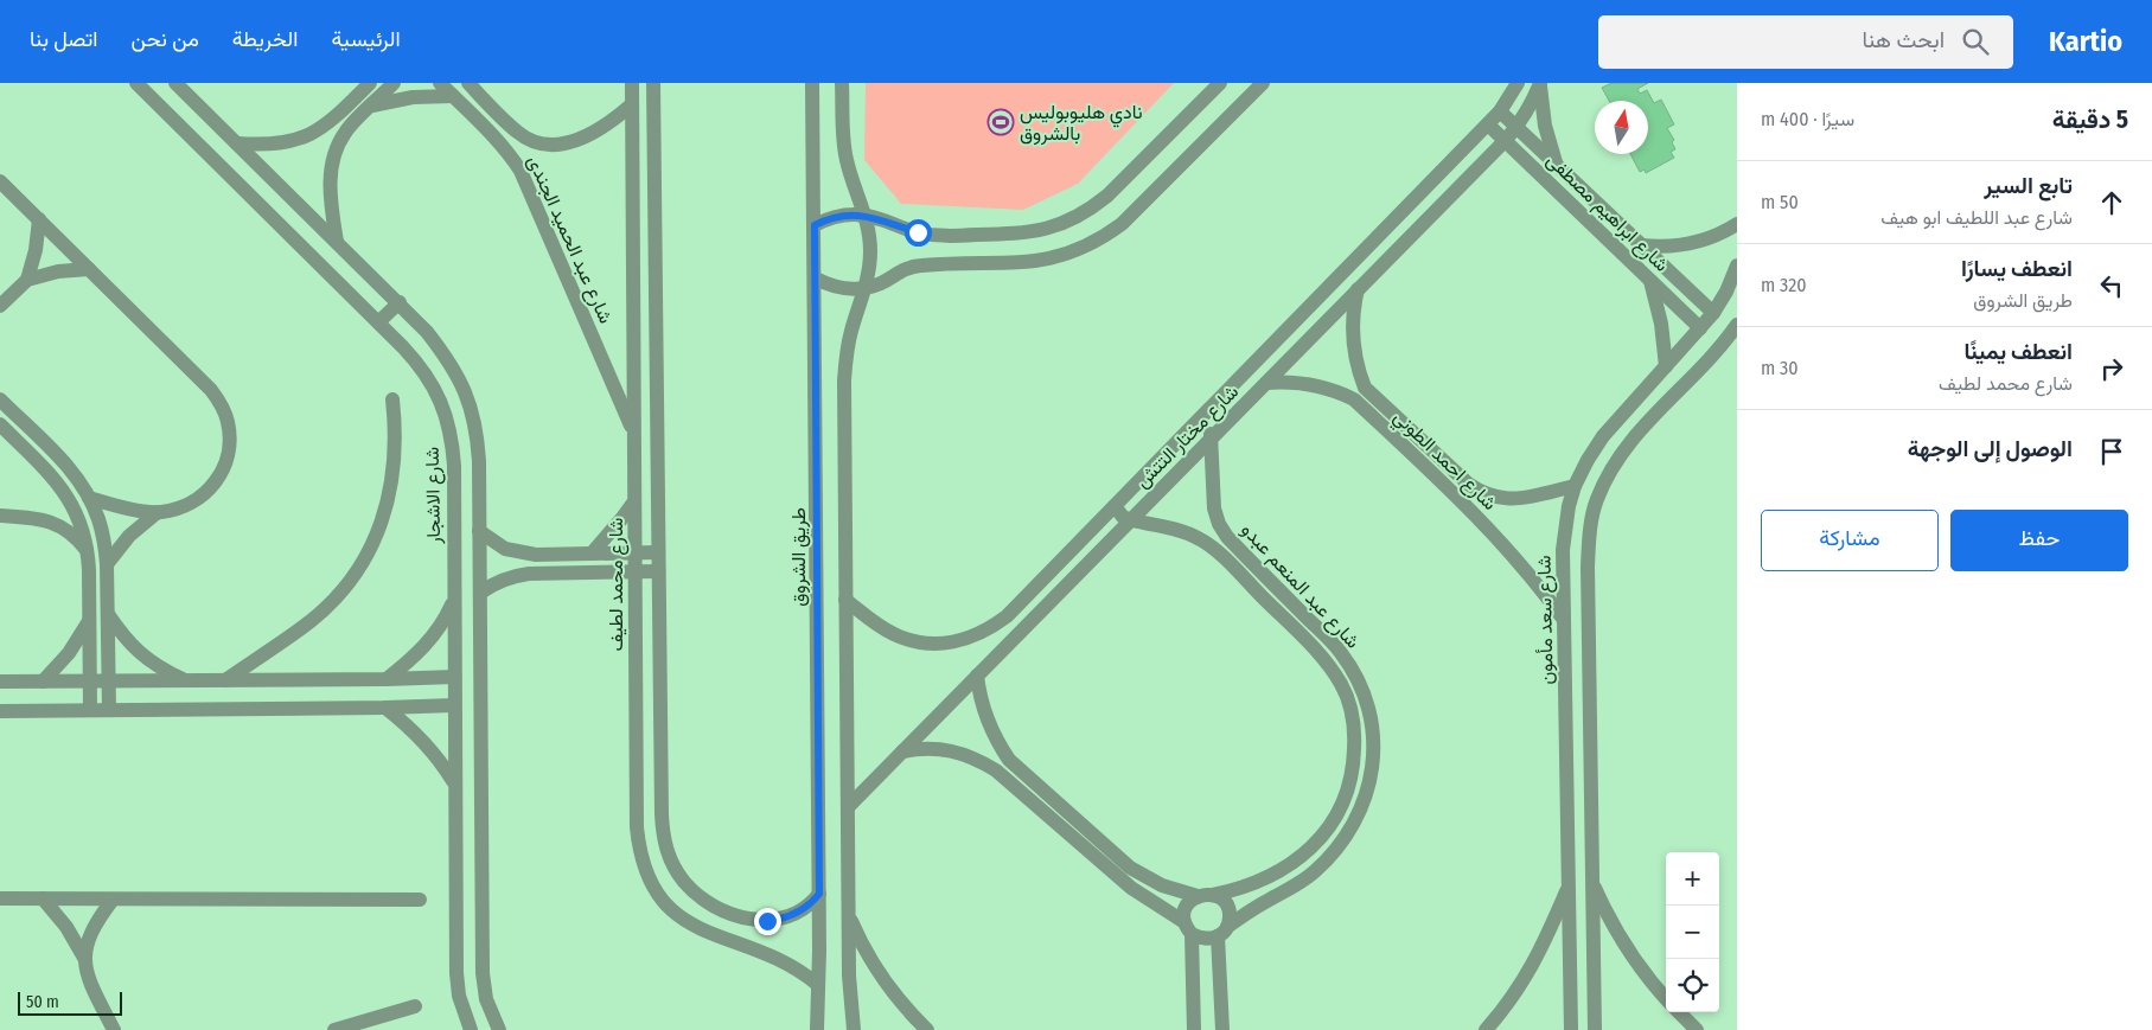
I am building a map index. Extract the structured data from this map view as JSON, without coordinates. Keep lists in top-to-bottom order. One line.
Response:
{"streets":{"street":["شارع ابراهيم مصطفى","شارع عبد الحميد الجندى","شارع مختار التتش","شارع احمد الطوني","شارع الاشجار","طريق الشروق","شارع محمد لطيف","شارع عبد المنعم عبدو","شارع سعد مأمون"]},"crossings":[["شارع ابراهيم مصطفى","شارع مختار التتش"],["شارع ابراهيم مصطفى","شارع سعد مأمون"],["شارع عبد الحميد الجندى","شارع محمد لطيف"],["شارع مختار التتش","شارع احمد الطوني"],["شارع مختار التتش","شارع عبد المنعم عبدو"],["شارع احمد الطوني","شارع سعد مأمون"],["طريق الشروق","شارع محمد لطيف"]],"places":{"sports":["نادي هليوبوليس بالشروق"]},"scale_bar":"50 m","north":"top","page":{"header":"Kartio","search":"ابحث هنا","nav":["الرئيسية","الخريطة","من نحن","اتصل بنا"],"heading":["5 دقيقة","سيرًا · 400 m"],"list":[["تابع السير","شارع عبد اللطيف ابو هيف","50 m"],["انعطف يسارًا","طريق الشروق","320 m"],["انعطف يمينًا","شارع محمد لطيف","30 m"],"الوصول إلى الوجهة"],"buttons":["حفظ","مشاركة"],"map_buttons":["+","−"],"scale":"50 m"}}
